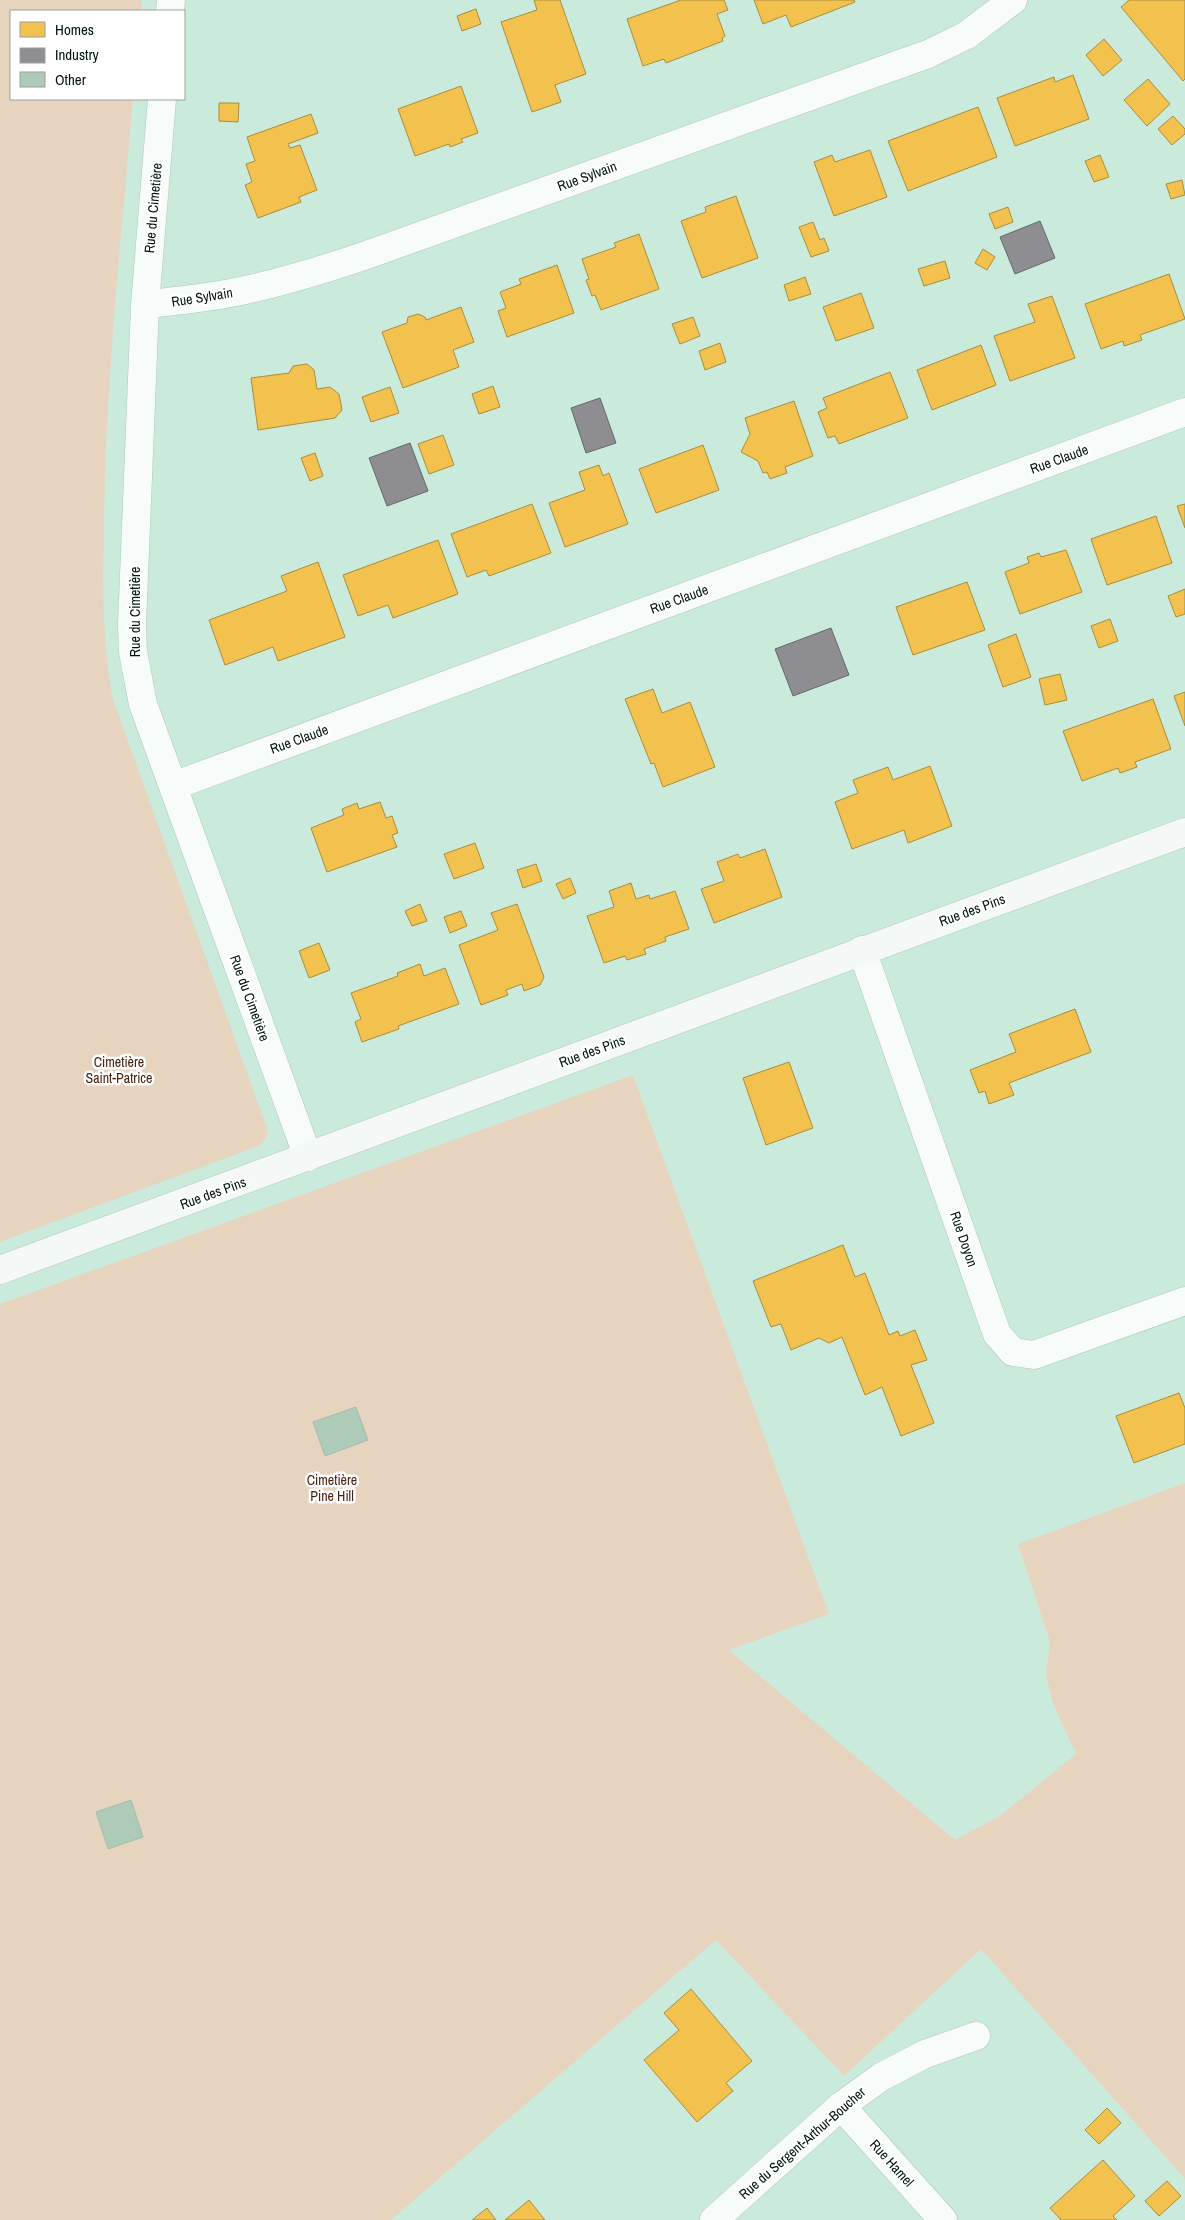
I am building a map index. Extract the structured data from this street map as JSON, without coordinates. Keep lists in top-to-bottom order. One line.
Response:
{"streets":{"street":["Rue Sylvain","Rue du Cimetière","Rue Claude","Rue des Pins","Rue Doyon","Rue du Sergent-Arthur-Boucher","Rue Hamel"]},"crossings":[["Rue Sylvain","Rue du Cimetière"],["Rue du Cimetière","Rue Claude"],["Rue du Cimetière","Rue des Pins"],["Rue des Pins","Rue Doyon"],["Rue du Sergent-Arthur-Boucher","Rue Hamel"]],"parks":["Cimetière Saint-Patrice","Cimetière Pine Hill"],"legend":["Homes","Industry","Other"]}
